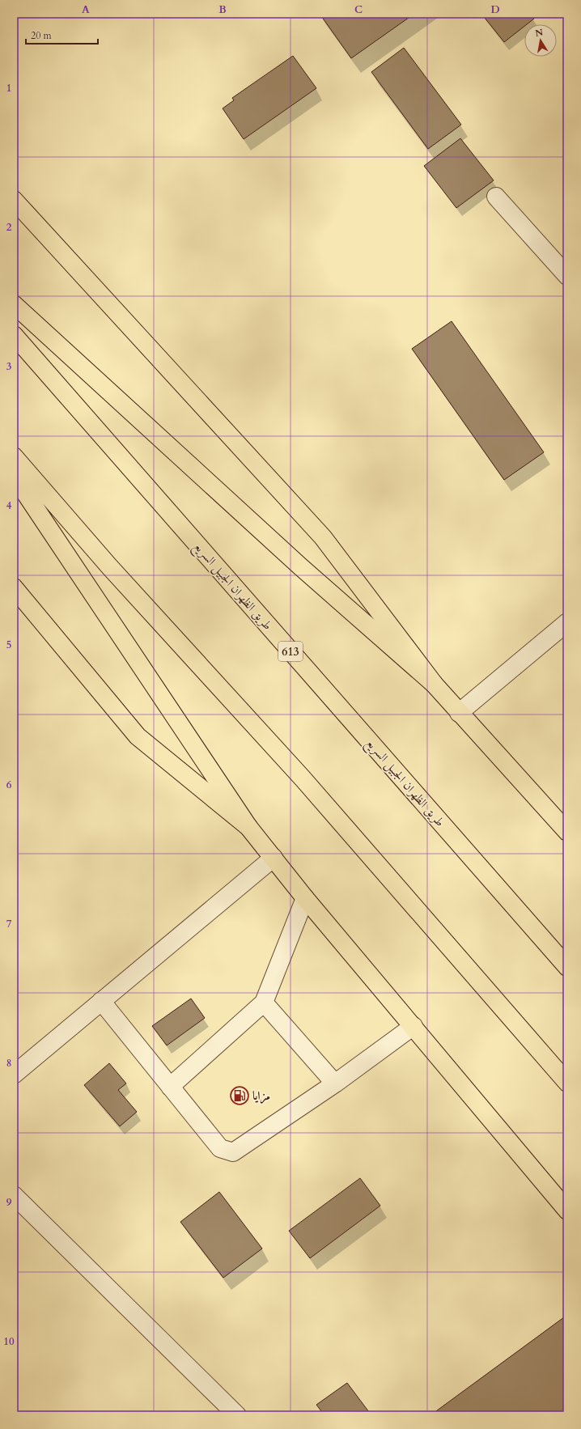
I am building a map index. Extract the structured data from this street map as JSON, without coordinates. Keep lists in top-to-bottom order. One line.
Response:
{"streets":{"main road":["طريق الظهران الجبيل السريع","613"]},"places":{"fuel station":["مزايا"]},"scale_bar":"20 m","north":"top","grid":{"columns":["A","B","C","D"],"rows":["1","2","3","4","5","6","7","8","9","10"]}}
